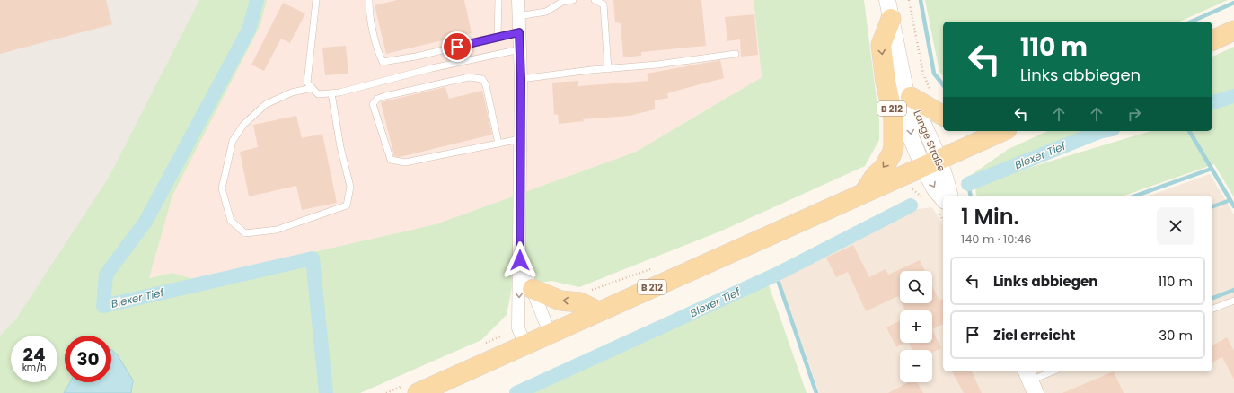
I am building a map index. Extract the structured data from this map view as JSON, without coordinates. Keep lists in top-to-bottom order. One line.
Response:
{"streets":{"main road":["B 212"],"street":["Lange Straße"]},"crossings":[["B 212","Lange Straße"]],"water":["Blexer Tief"],"page":{"turn":["110 m","Links abbiegen"],"heading":["1 Min.","140 m · 10:46"],"list":[{"name":"Links abbiegen","value":"110 m"},{"name":"Ziel erreicht","value":"30 m"}],"map_buttons":["+","−"],"speed":"24 km/h","limit":"30"}}
